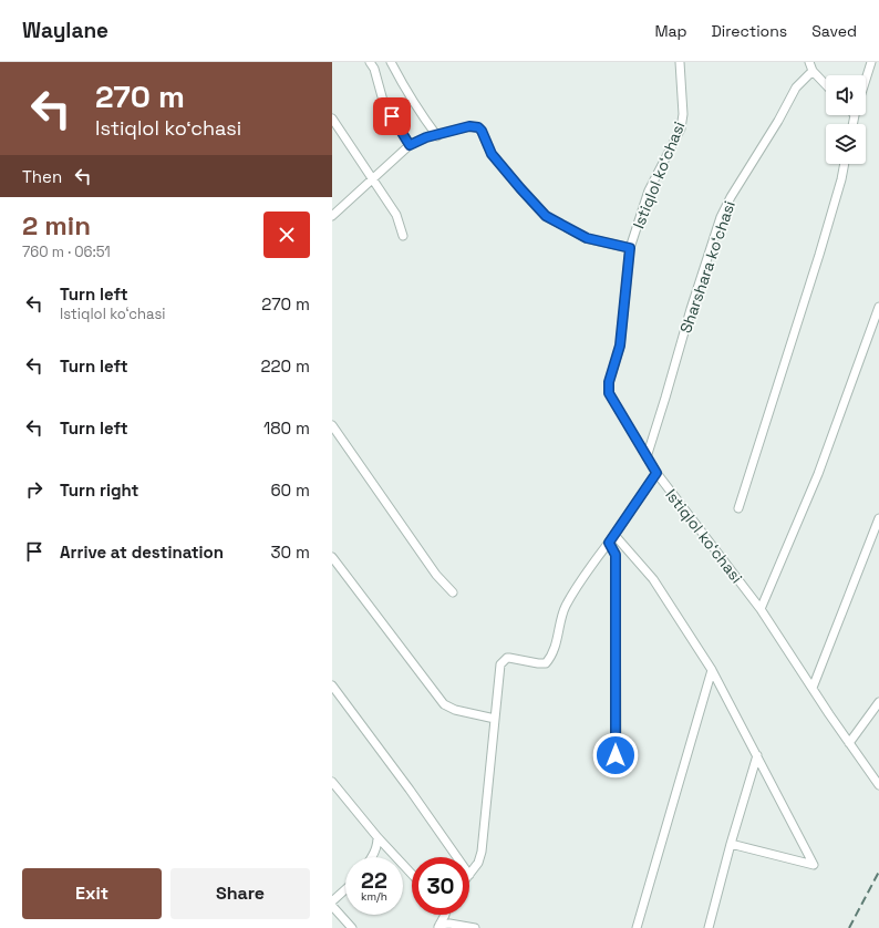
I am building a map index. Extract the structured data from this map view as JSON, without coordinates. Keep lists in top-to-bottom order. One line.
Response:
{"streets":{"street":["Istiqlol koʻchasi","Sharshara koʻchasi"]},"crossings":[["Istiqlol koʻchasi","Sharshara koʻchasi"]],"page":{"header":"Waylane","nav":["Map","Directions","Saved"],"turn":["270 m","Istiqlol koʻchasi"],"then":"Then","heading":["2 min","760 m · 06:51"],"list":[{"name":"Turn left","note":"Istiqlol koʻchasi","value":"270 m"},{"name":"Turn left","value":"220 m"},{"name":"Turn left","value":"180 m"},{"name":"Turn right","value":"60 m"},{"name":"Arrive at destination","value":"30 m"}],"speed":"22 km/h","limit":"30","buttons":["Exit","Share"]}}
